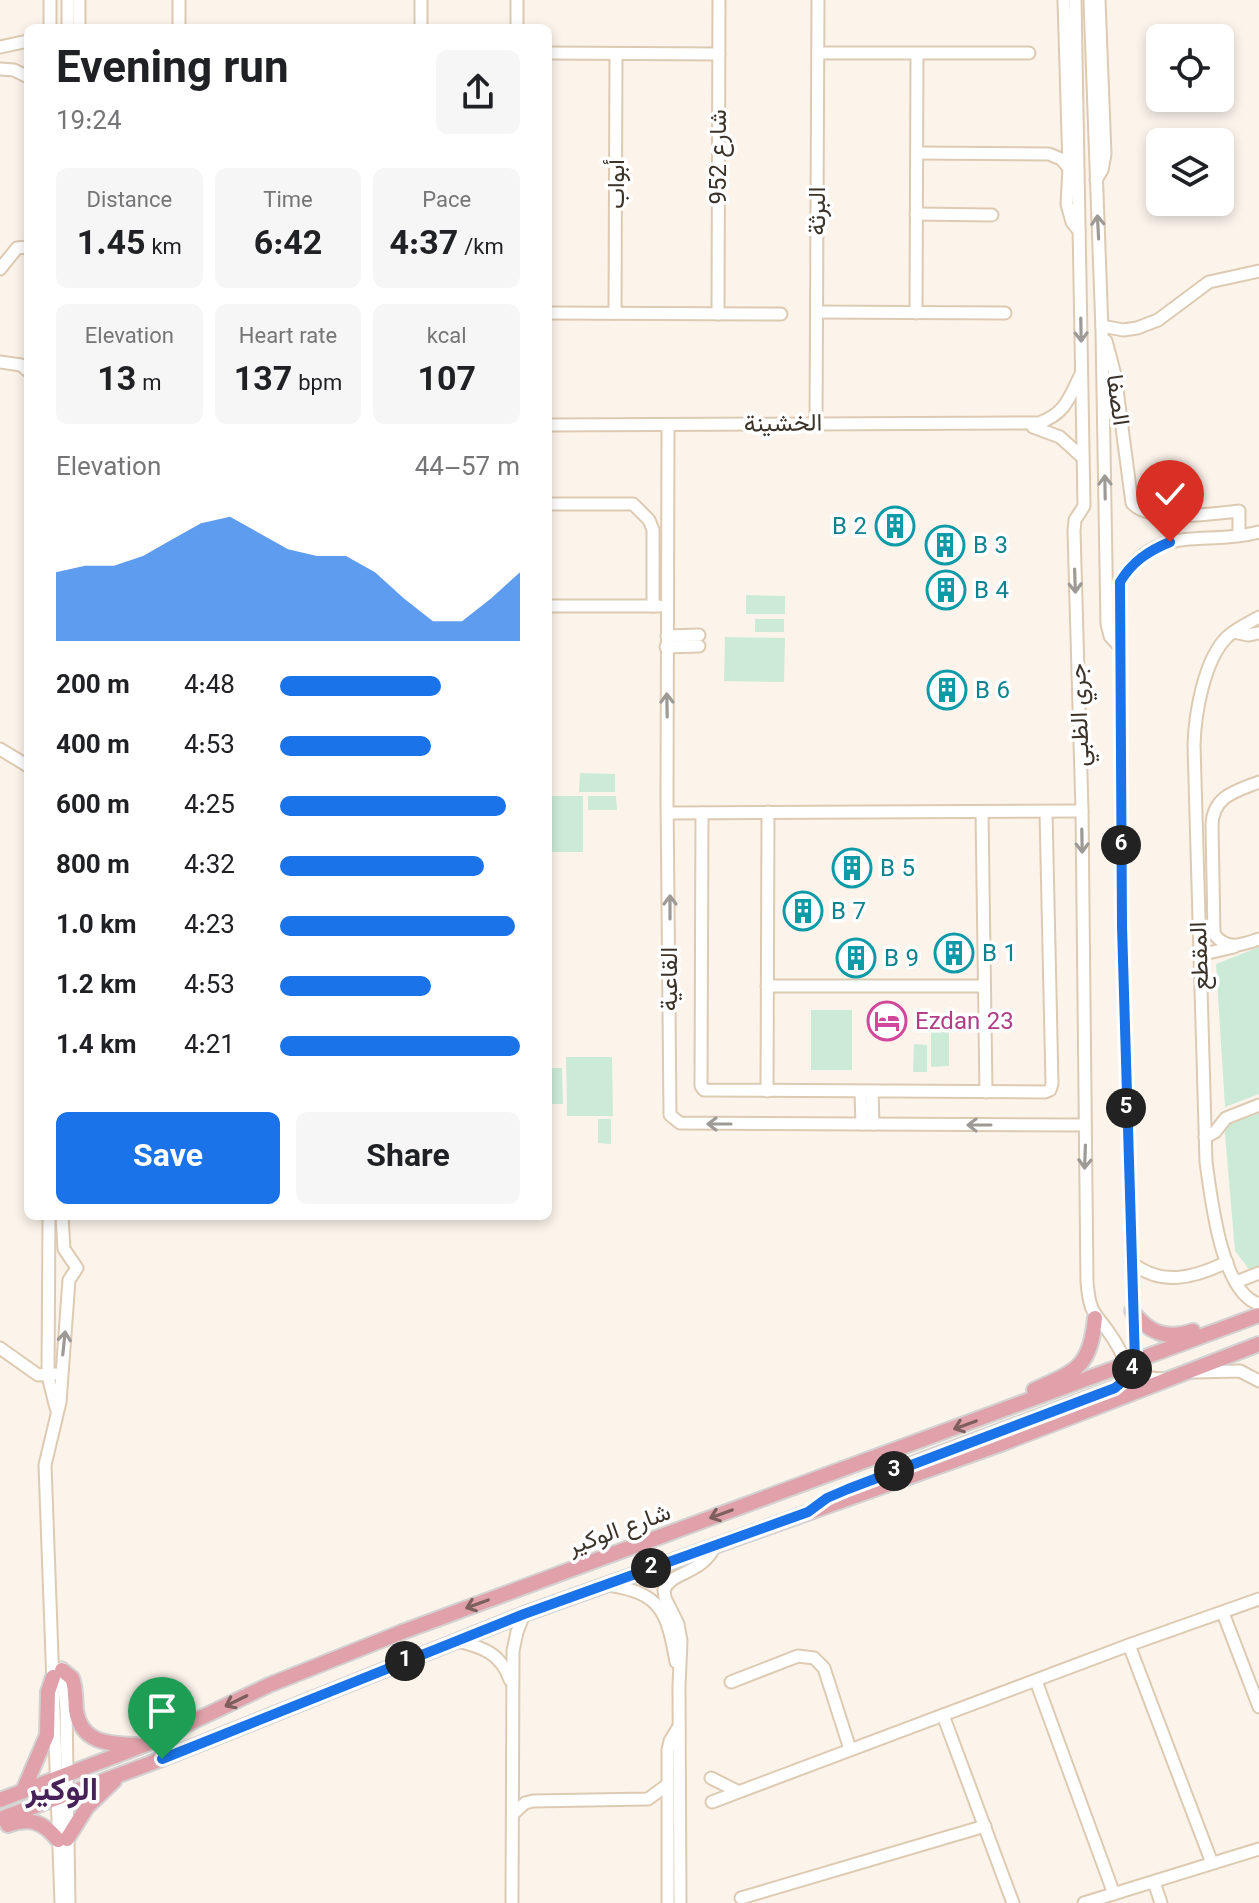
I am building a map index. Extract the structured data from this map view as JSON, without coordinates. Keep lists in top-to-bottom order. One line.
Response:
{"streets":{"main road":["شارع الوكير"],"street":["شارع 952","أبواب","البرثة","الصفا","الخشينة","جري الظبي","المقطع","القاعية"]},"crossings":[["البرثة","الخشينة"],["الصفا","جري الظبي"],["الخشينة","القاعية"],["جري الظبي","القاعية"],["جري الظبي","شارع الوكير"]],"districts":["الوكير"],"places":{"building":["B 2","B 3","B 4","B 6","B 5","B 7","B 1","B 9"],"hotel":["Ezdan 23"]},"page":{"heading":["Evening run","19:24"],"stats":[["Distance","1.45 km"],["Time","6:42"],["Pace","4:37 /km"],["Elevation","13 m"],["Heart rate","137 bpm"],["kcal","107"]],"chart":["Elevation","44–57 m"],"list":[{"name":"200 m","note":"4:48"},{"name":"400 m","note":"4:53"},{"name":"600 m","note":"4:25"},{"name":"800 m","note":"4:32"},{"name":"1.0 km","note":"4:23"},{"name":"1.2 km","note":"4:53"},{"name":"1.4 km","note":"4:21"}],"pins":["6","5","4","3","2","1"],"buttons":["Save","Share"]}}
